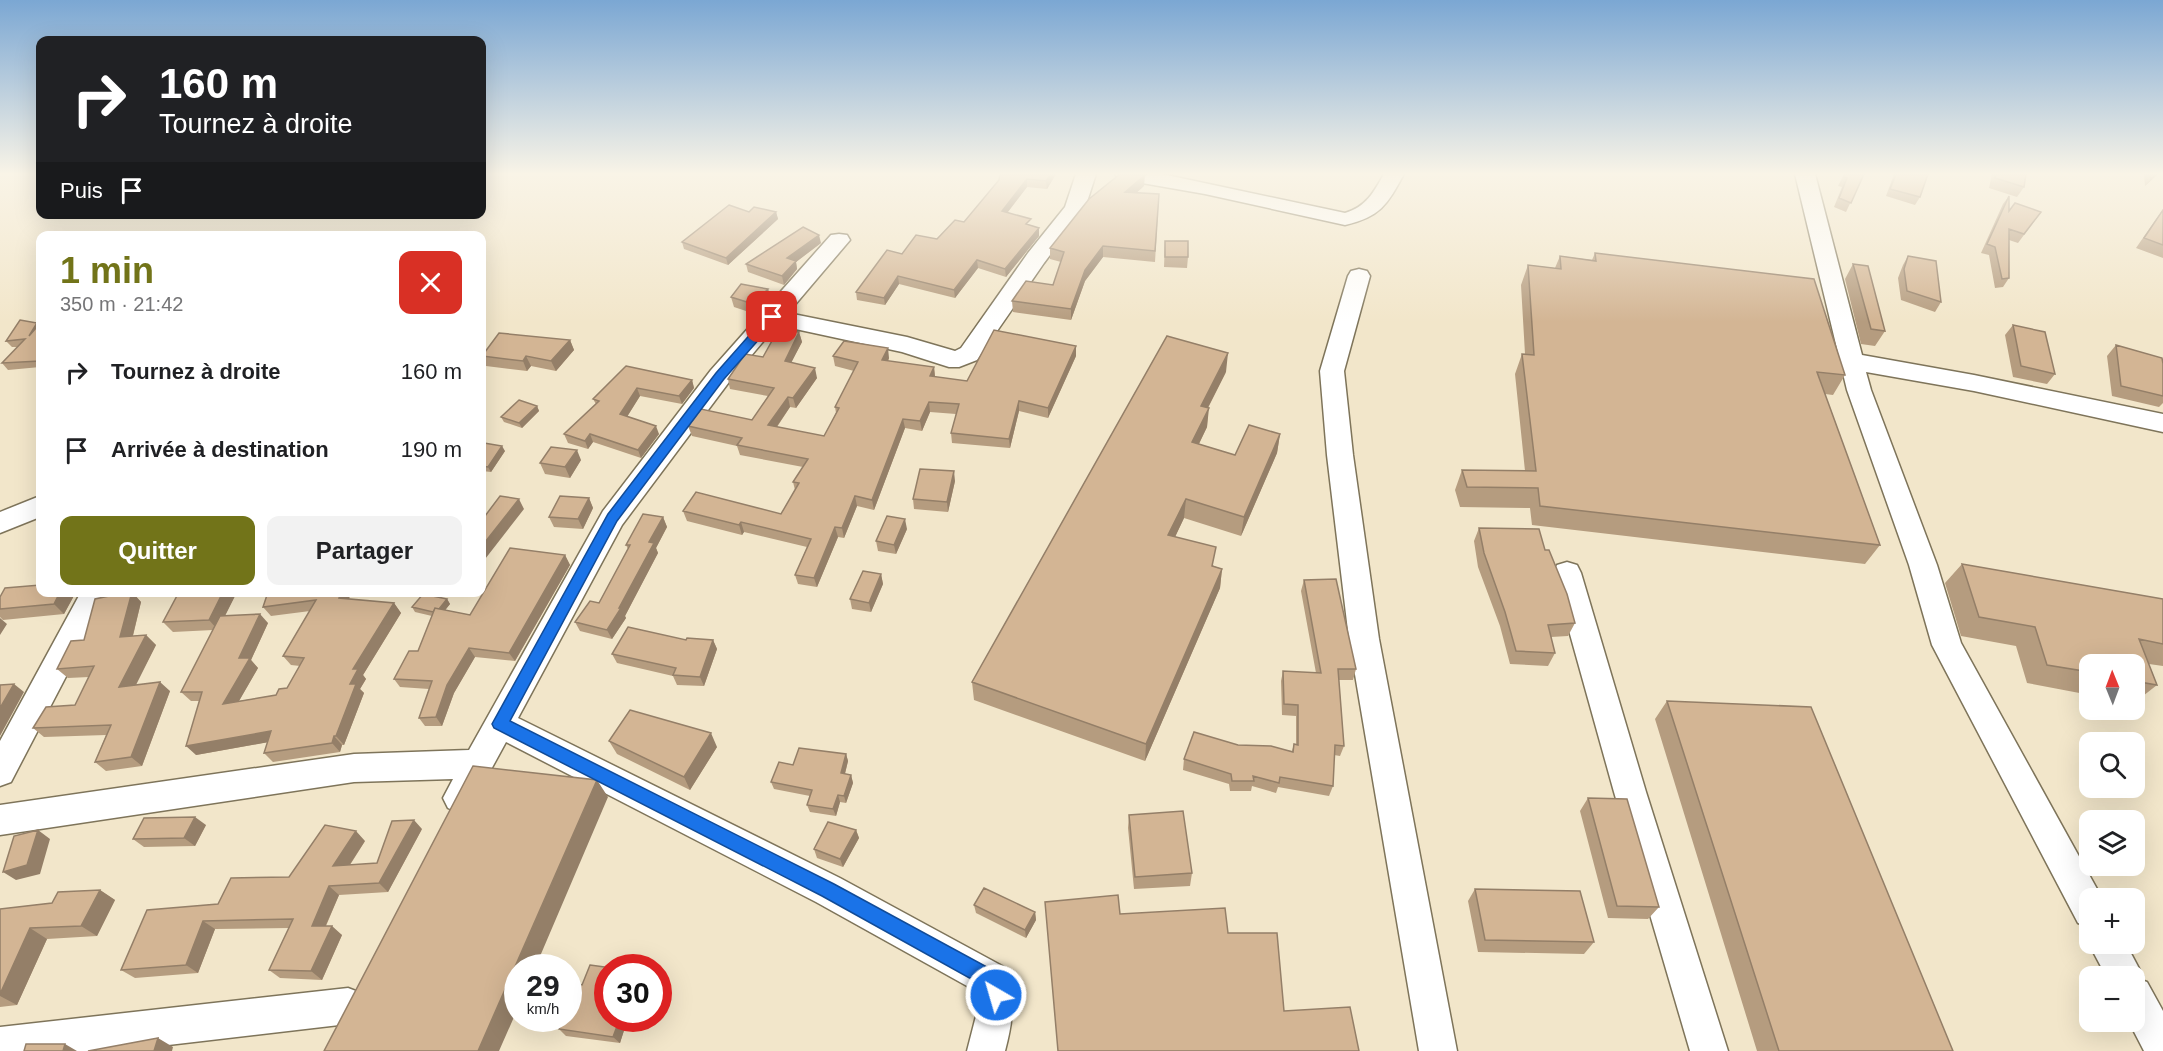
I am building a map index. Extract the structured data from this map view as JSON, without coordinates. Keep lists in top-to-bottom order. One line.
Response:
{"north":"top","page":{"turn":["160 m","Tournez à droite"],"then":"Puis","heading":["1 min","350 m · 21:42"],"list":[{"name":"Tournez à droite","value":"160 m"},{"name":"Arrivée à destination","value":"190 m"}],"buttons":["Quitter","Partager"],"map_buttons":["+","−"],"speed":"29 km/h","limit":"30"}}
